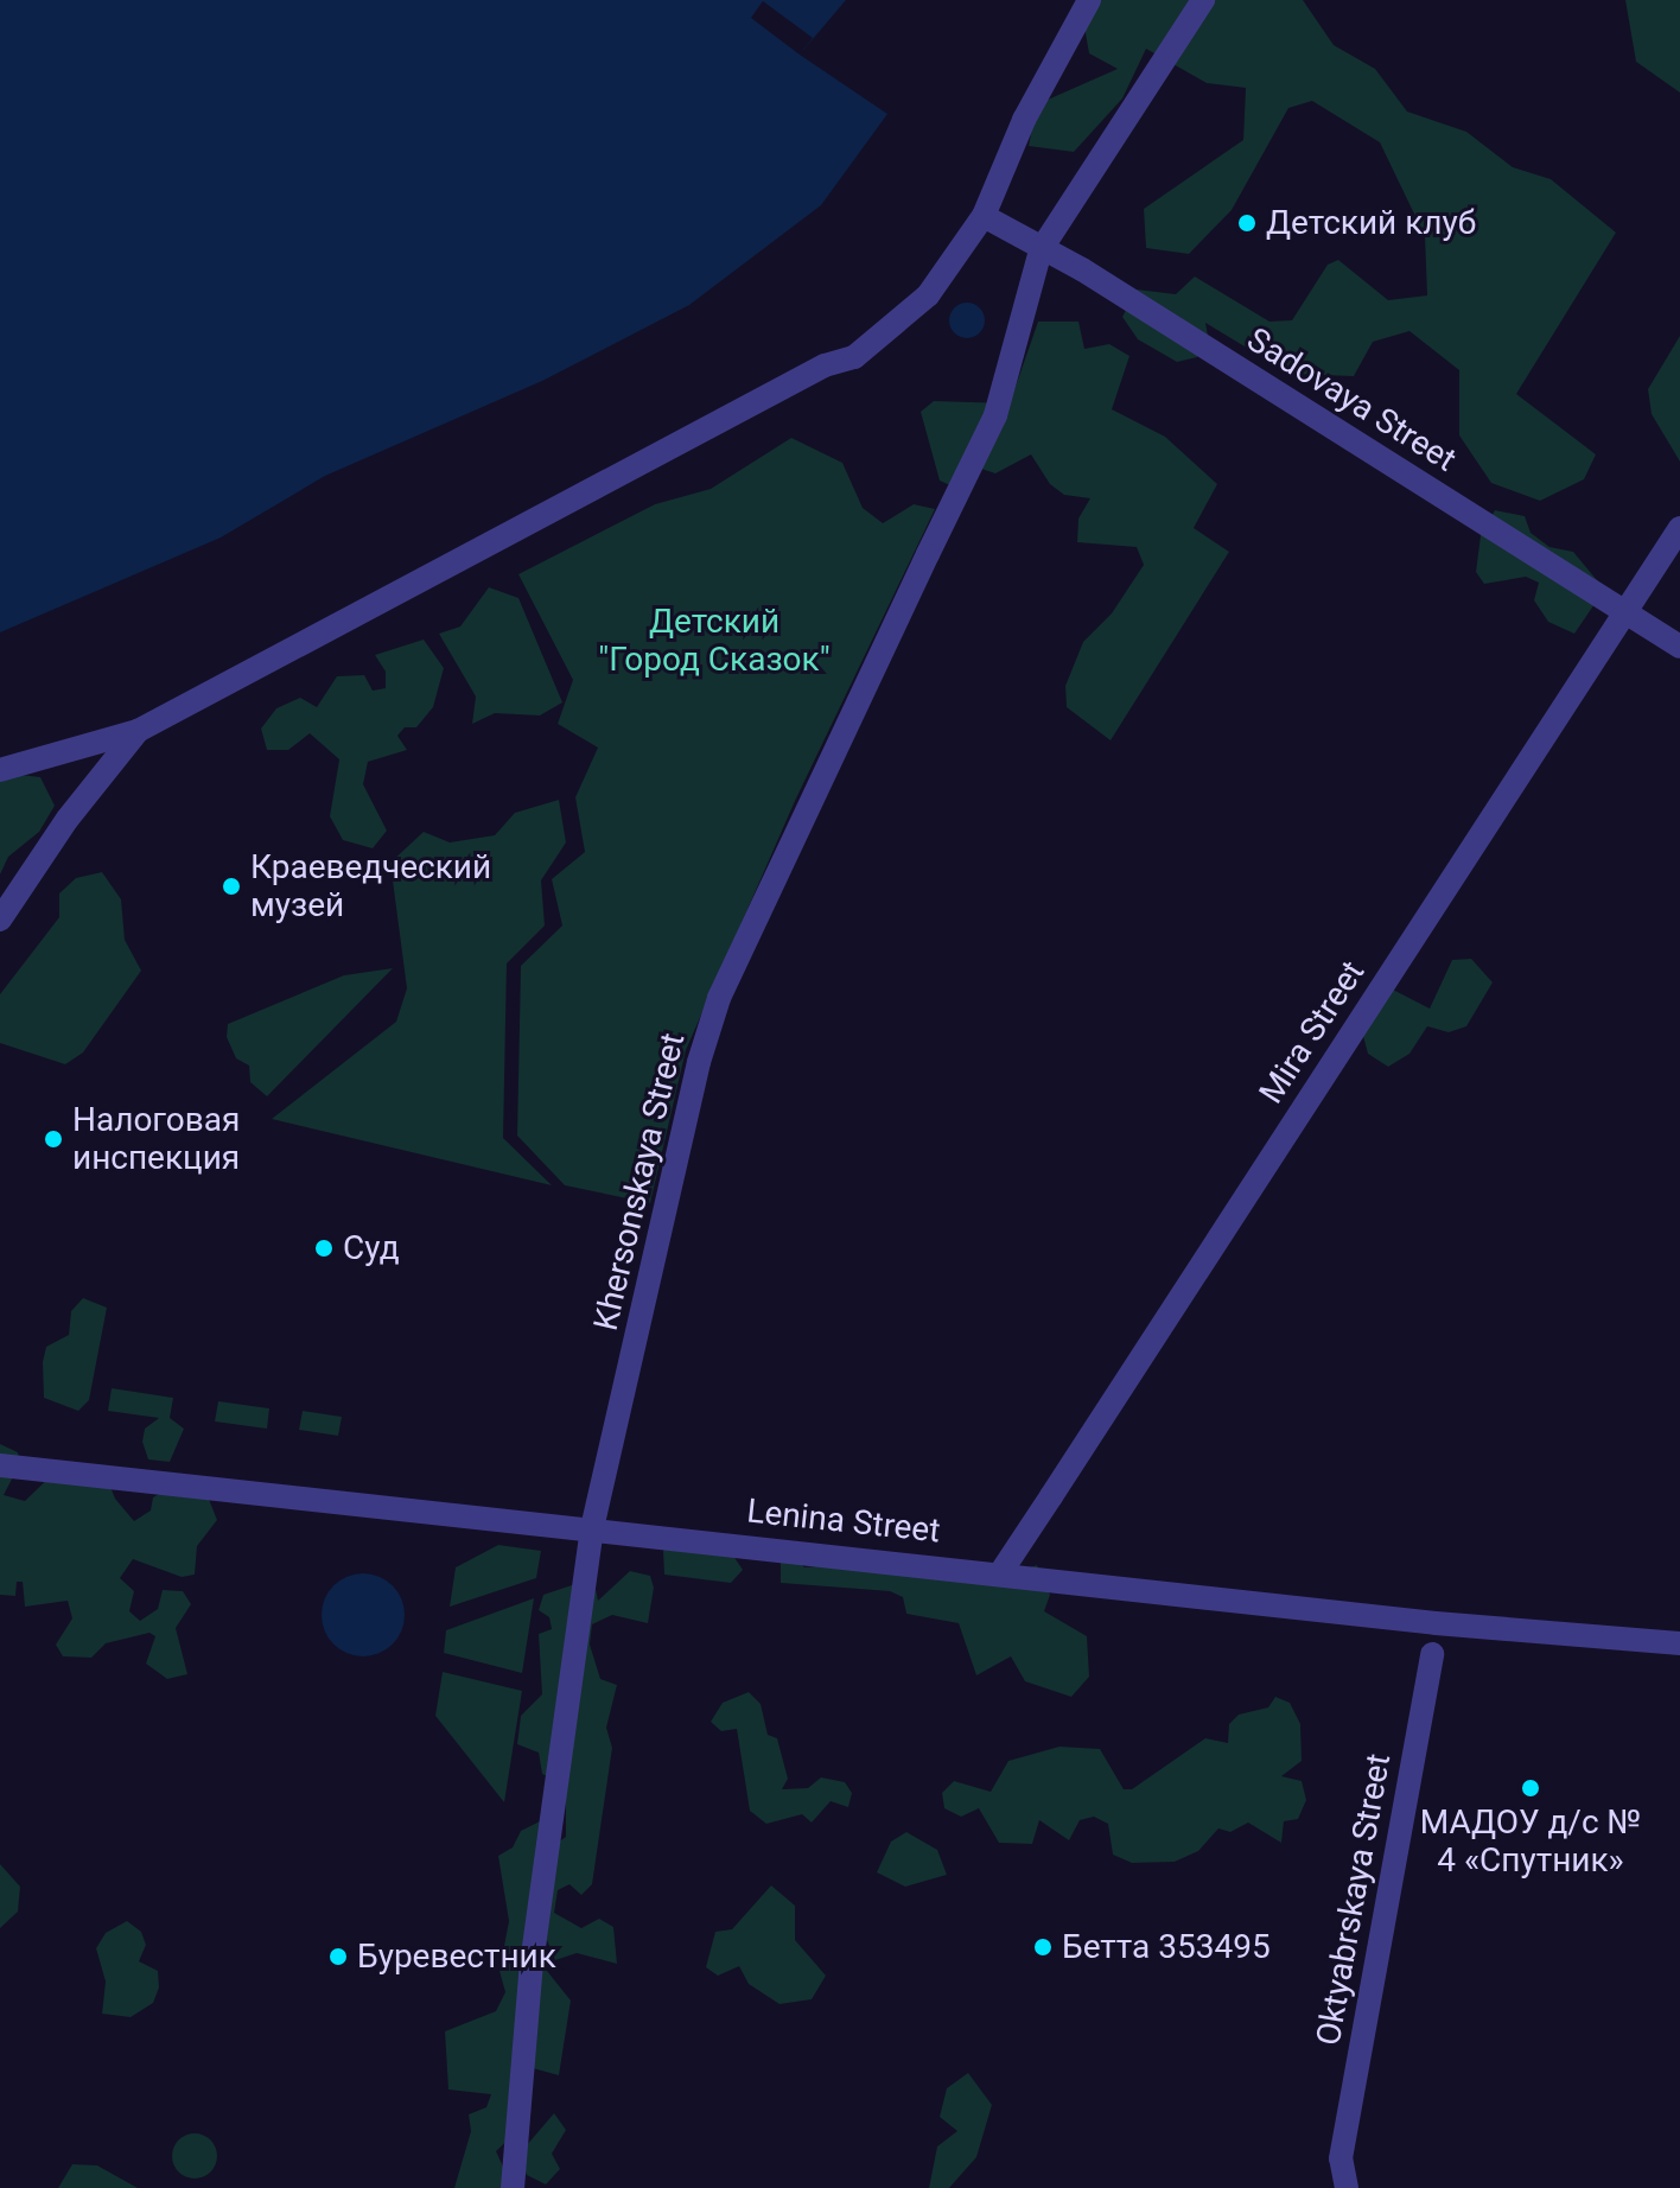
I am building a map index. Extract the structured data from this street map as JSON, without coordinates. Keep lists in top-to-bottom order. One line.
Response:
{"streets":{"street":["Sadovaya Street","Mira Street","Khersonskaya Street","Lenina Street","Oktyabrskaya Street"]},"crossings":[["Sadovaya Street","Mira Street"],["Sadovaya Street","Khersonskaya Street"],["Mira Street","Lenina Street"],["Khersonskaya Street","Lenina Street"],["Lenina Street","Oktyabrskaya Street"]],"parks":["Детский \"Город Сказок\""],"places":["Детский клуб","Краеведческий музей","Налоговая инспекция","Суд","МАДОУ д/с № 4 «Спутник»","Бетта 353495","Буревестник"]}
